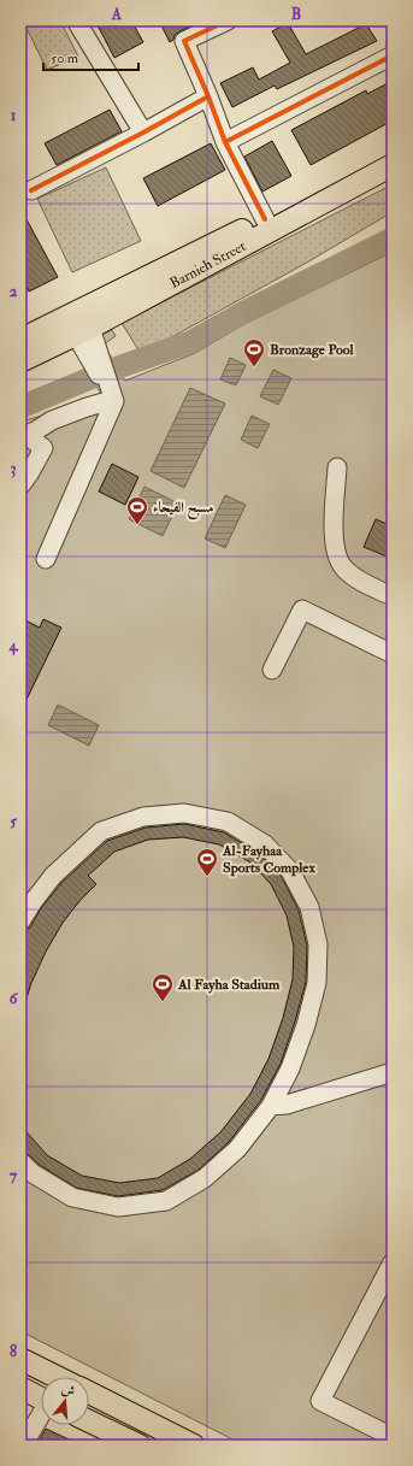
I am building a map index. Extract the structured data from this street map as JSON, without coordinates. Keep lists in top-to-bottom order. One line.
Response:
{"streets":{"main road":["Barnieh Street"]},"places":{"sports":["Bronzage Pool","مسبح الفيحاء","Al-Fayhaa Sports Complex","Al Fayha Stadium"]},"scale_bar":"50 m","north":"top","grid":{"columns":["A","B"],"rows":["1","2","3","4","5","6","7","8"]}}
